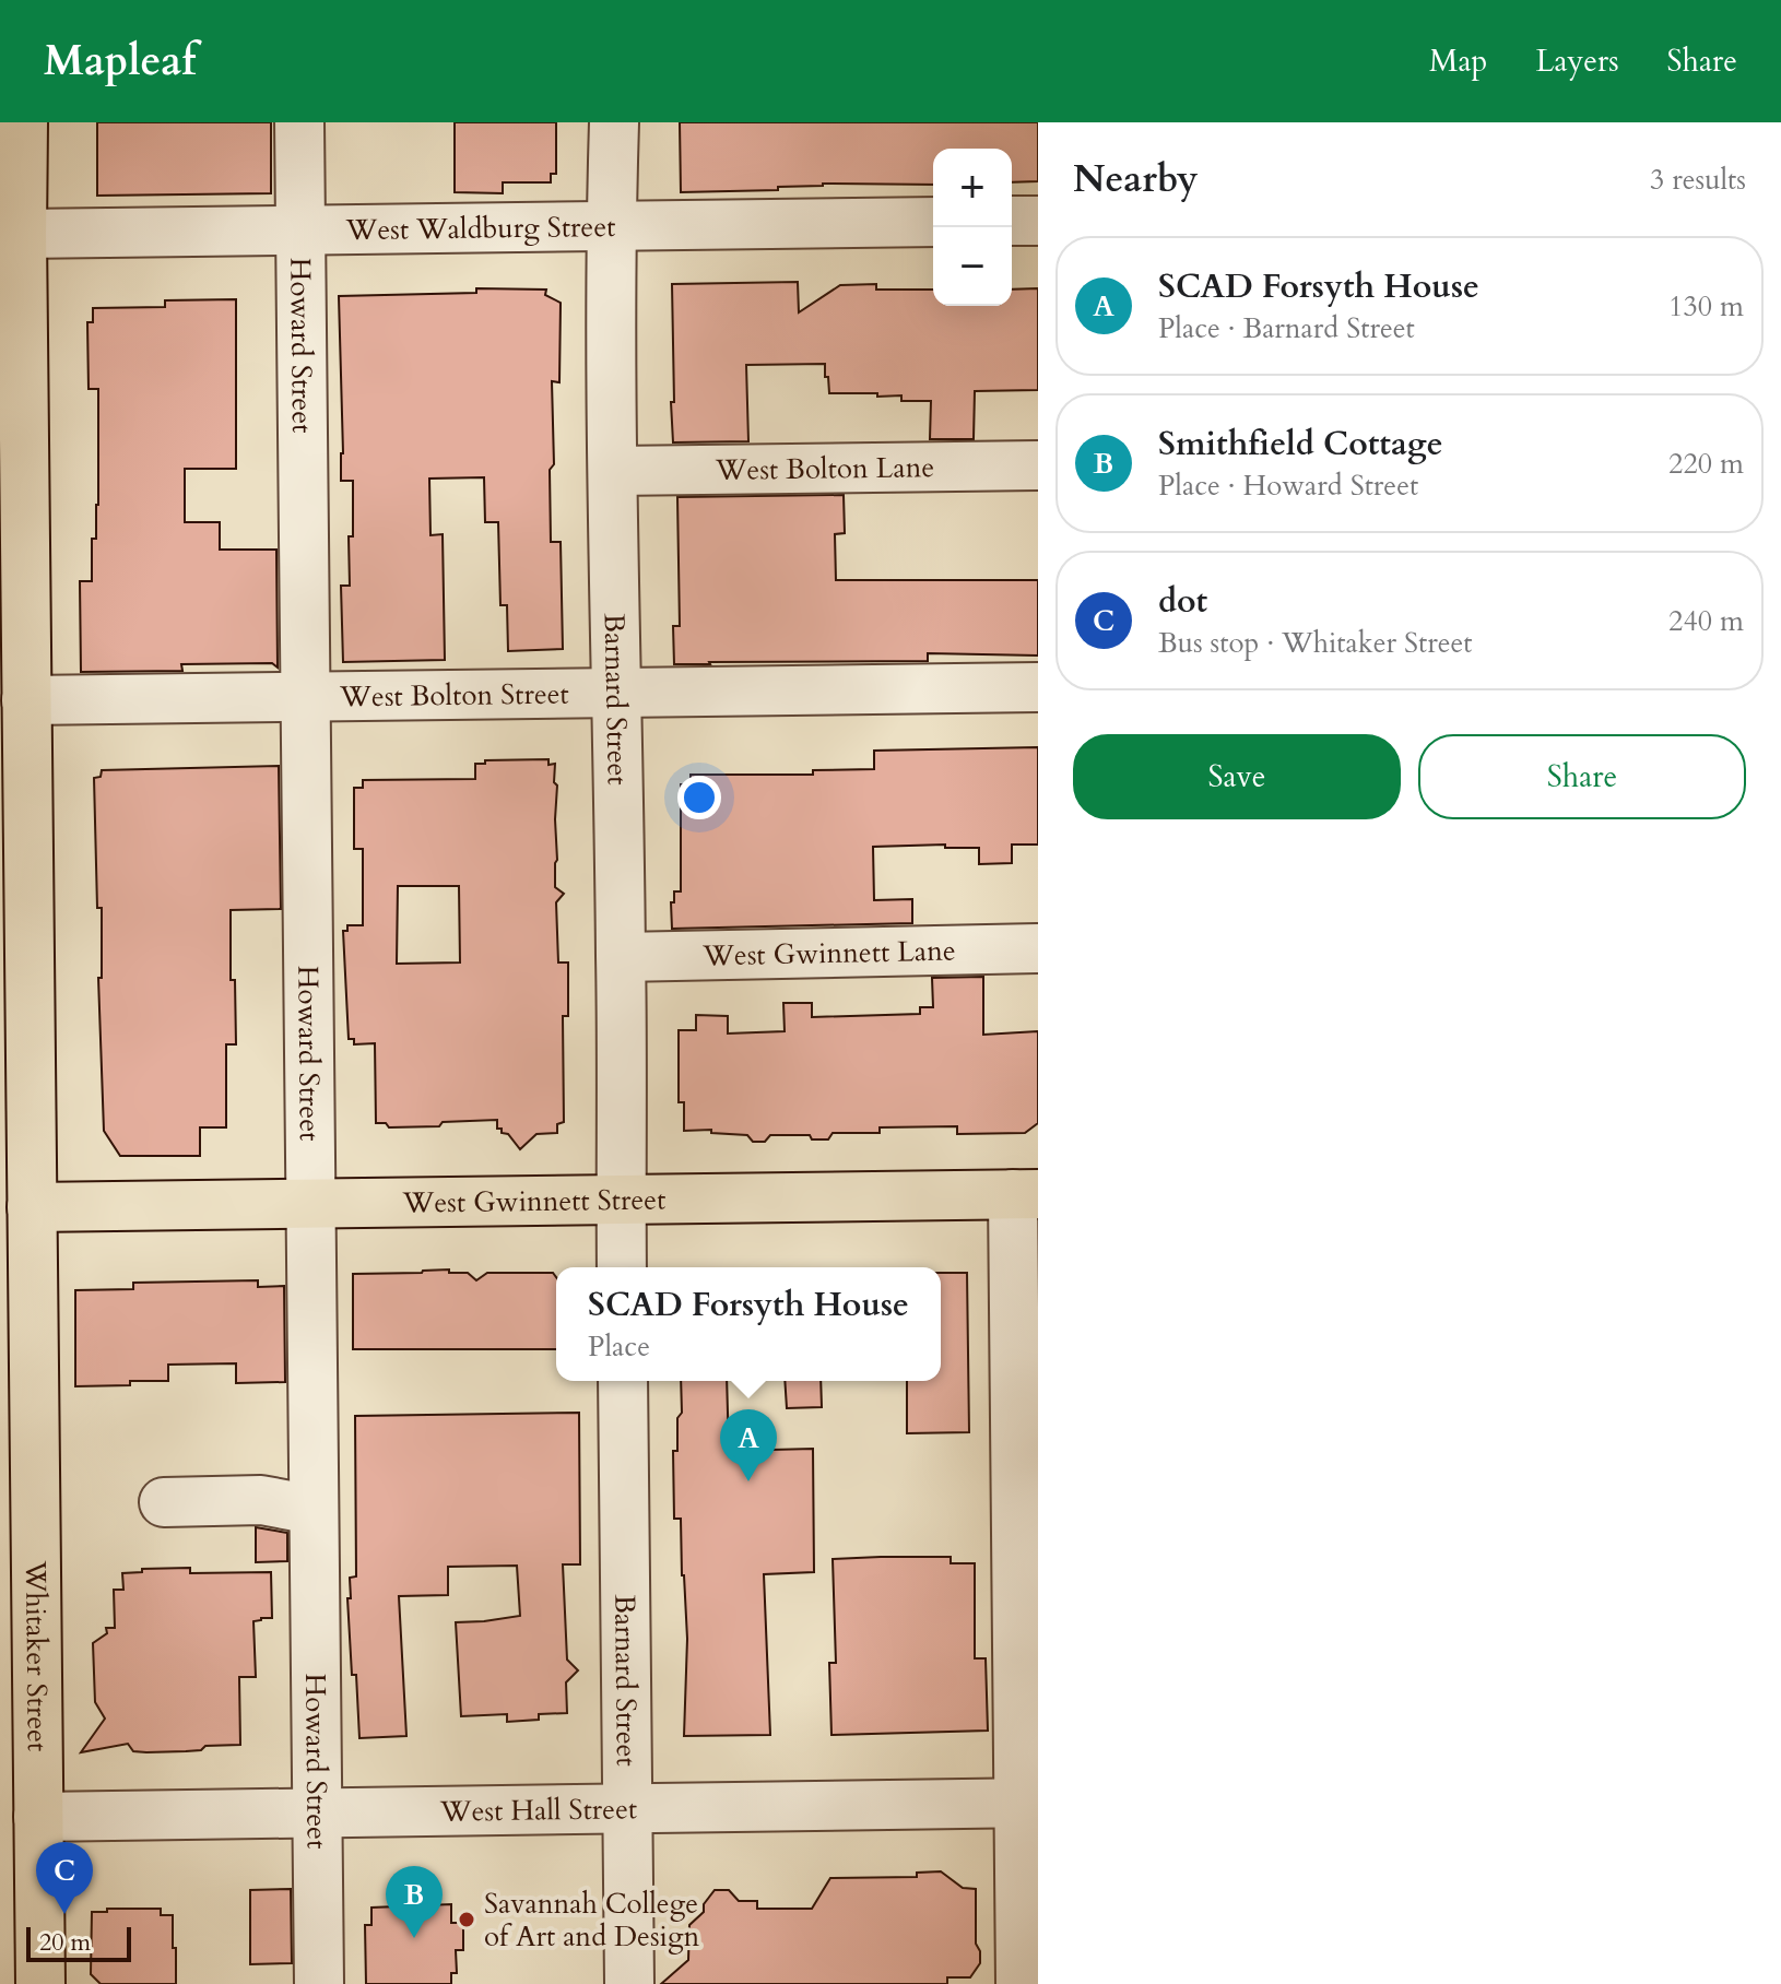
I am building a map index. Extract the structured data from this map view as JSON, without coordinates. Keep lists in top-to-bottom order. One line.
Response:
{"streets":{"main road":["West Gwinnett Street","Whitaker Street"],"street":["West Waldburg Street","Howard Street","West Bolton Lane","West Bolton Street","Barnard Street","West Gwinnett Lane","West Hall Street"]},"crossings":[["West Waldburg Street","Howard Street"],["West Waldburg Street","Barnard Street"],["West Waldburg Street","Whitaker Street"],["Howard Street","West Bolton Street"],["Howard Street","West Gwinnett Street"],["Howard Street","West Hall Street"],["West Bolton Lane","Barnard Street"],["West Bolton Street","Barnard Street"],["West Bolton Street","Whitaker Street"],["Barnard Street","West Gwinnett Lane"],["Barnard Street","West Gwinnett Street"],["Barnard Street","West Hall Street"],["West Gwinnett Street","Whitaker Street"],["Whitaker Street","West Hall Street"]],"places":["Savannah College of Art and Design"],"scale_bar":"20 m","page":{"header":"Mapleaf","nav":["Map","Layers","Share"],"heading":["Nearby","3 results"],"map_buttons":["+","−"],"list":[{"mark":"A","name":"SCAD Forsyth House","note":"Place · Barnard Street","value":"130 m"},{"mark":"B","name":"Smithfield Cottage","note":"Place · Howard Street","value":"220 m"},{"mark":"C","name":"dot","note":"Bus stop · Whitaker Street","value":"240 m"}],"buttons":["Save","Share"],"popup":["SCAD Forsyth House","Place"],"pins":["A","C","B"],"scale":"20 m"}}
